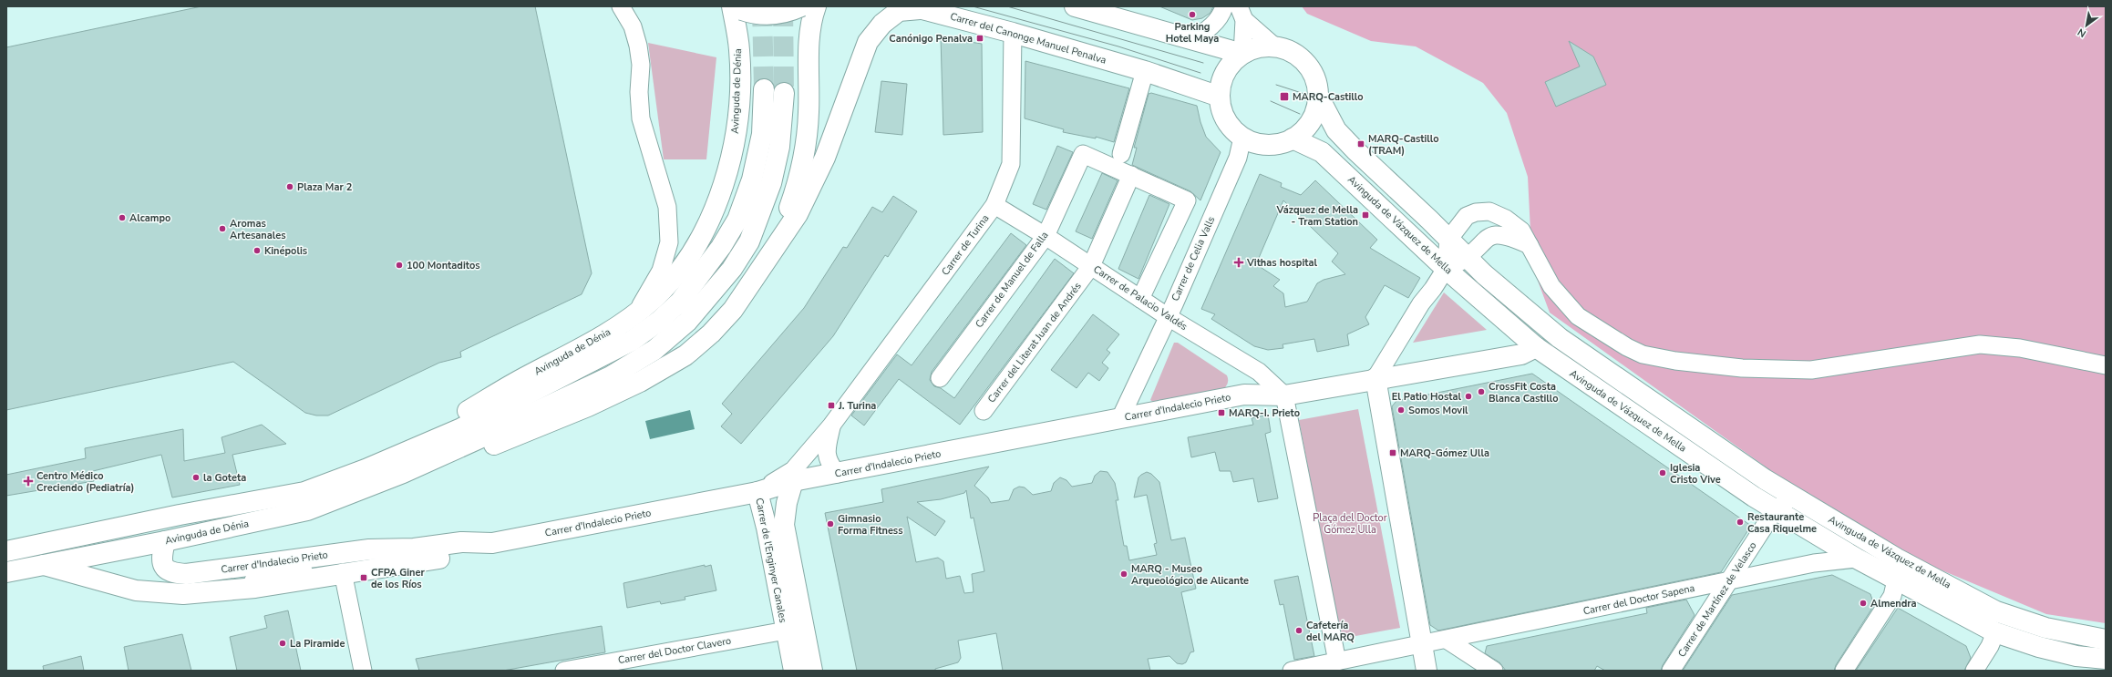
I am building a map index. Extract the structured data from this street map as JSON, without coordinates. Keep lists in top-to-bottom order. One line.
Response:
{"streets":{"main road":["Carrer del Canonge Manuel Penalva","Avinguda de Dénia","Avinguda de Vázquez de Mella","Carrer d'Indalecio Prieto","Carrer de l'Enginyer Canales"],"street":["Carrer de Turina","Carrer de Celia Valls","Carrer de Manuel de Falla","Carrer de Palacio Valdés","Carrer del Literat Juan de Andrés","Carrer del Doctor Sapena","Carrer de Martínez de Velasco","Carrer del Doctor Clavero"]},"crossings":[["Carrer del Canonge Manuel Penalva","Avinguda de Dénia"],["Carrer del Canonge Manuel Penalva","Avinguda de Vázquez de Mella"],["Carrer del Canonge Manuel Penalva","Carrer de Turina"],["Carrer del Canonge Manuel Penalva","Carrer de Celia Valls"],["Avinguda de Dénia","Carrer d'Indalecio Prieto"],["Avinguda de Vázquez de Mella","Carrer de Celia Valls"],["Avinguda de Vázquez de Mella","Carrer del Doctor Sapena"],["Avinguda de Vázquez de Mella","Carrer de Martínez de Velasco"],["Carrer de Turina","Carrer de Palacio Valdés"],["Carrer de Turina","Carrer d'Indalecio Prieto"],["Carrer de Turina","Carrer de l'Enginyer Canales"],["Carrer de Celia Valls","Carrer de Palacio Valdés"],["Carrer de Celia Valls","Carrer d'Indalecio Prieto"],["Carrer de Manuel de Falla","Carrer de Palacio Valdés"],["Carrer de Manuel de Falla","Carrer del Literat Juan de Andrés"],["Carrer de Palacio Valdés","Carrer del Literat Juan de Andrés"],["Carrer de Palacio Valdés","Carrer d'Indalecio Prieto"],["Carrer d'Indalecio Prieto","Carrer de l'Enginyer Canales"],["Carrer de l'Enginyer Canales","Carrer del Doctor Clavero"],["Carrer del Doctor Sapena","Carrer de Martínez de Velasco"]],"parks":["Plaça del Doctor Gómez Ulla"],"places":{"other":["Parking Hotel Maya","Plaza Mar 2","Alcampo","Aromas Artesanales","Kinépolis","100 Montaditos","CrossFit Costa Blanca Castillo","El Patio Hostal","Somos Movil","Iglesia Cristo Vive","la Goteta","Restaurante Casa Riquelme","Gimnasio Forma Fitness","MARQ - Museo Arqueológico de Alicante","Almendra","Cafetería del MARQ","La Piramide"],"transit":["Canónigo Penalva","MARQ-Castillo","MARQ-Castillo (TRAM)","Vázquez de Mella - Tram Station","J. Turina","MARQ-I. Prieto","MARQ-Gómez Ulla","CFPA Giner de los Ríos"],"health":["Vithas hospital","Centro Médico Creciendo (Pediatría)"]},"north":"bottom left"}
